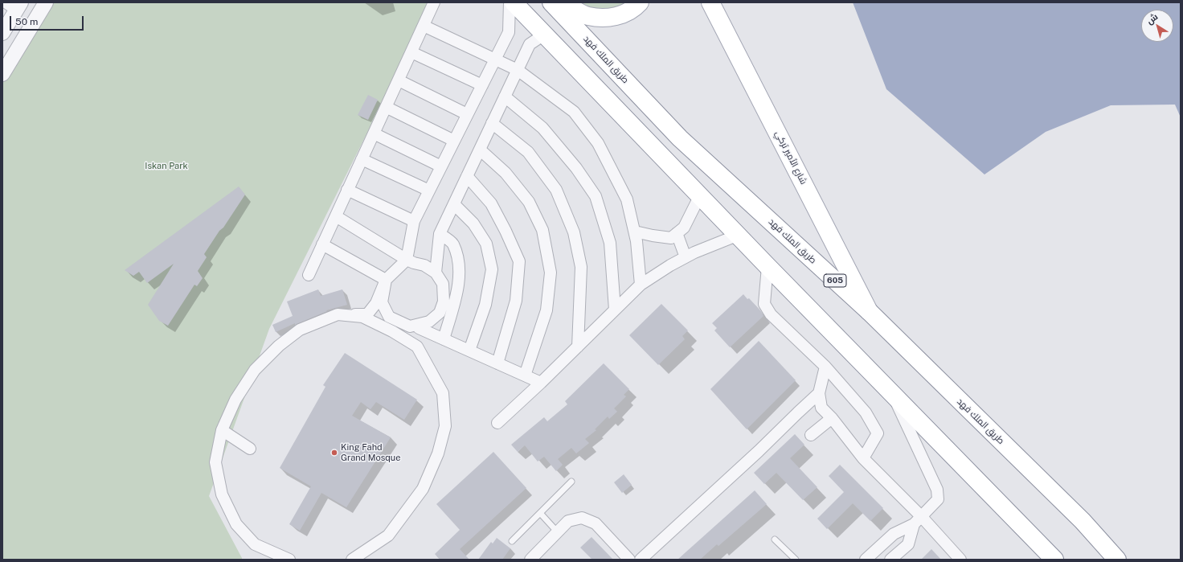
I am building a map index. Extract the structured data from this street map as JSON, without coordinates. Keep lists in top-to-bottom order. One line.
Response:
{"streets":{"main road":["طريق الملك فهد","شارع الأمير تركي","605"]},"crossings":[["طريق الملك فهد","شارع الأمير تركي"]],"parks":["Iskan Park"],"places":["King Fahd Grand Mosque"],"scale_bar":"50 m","north":"top left"}
